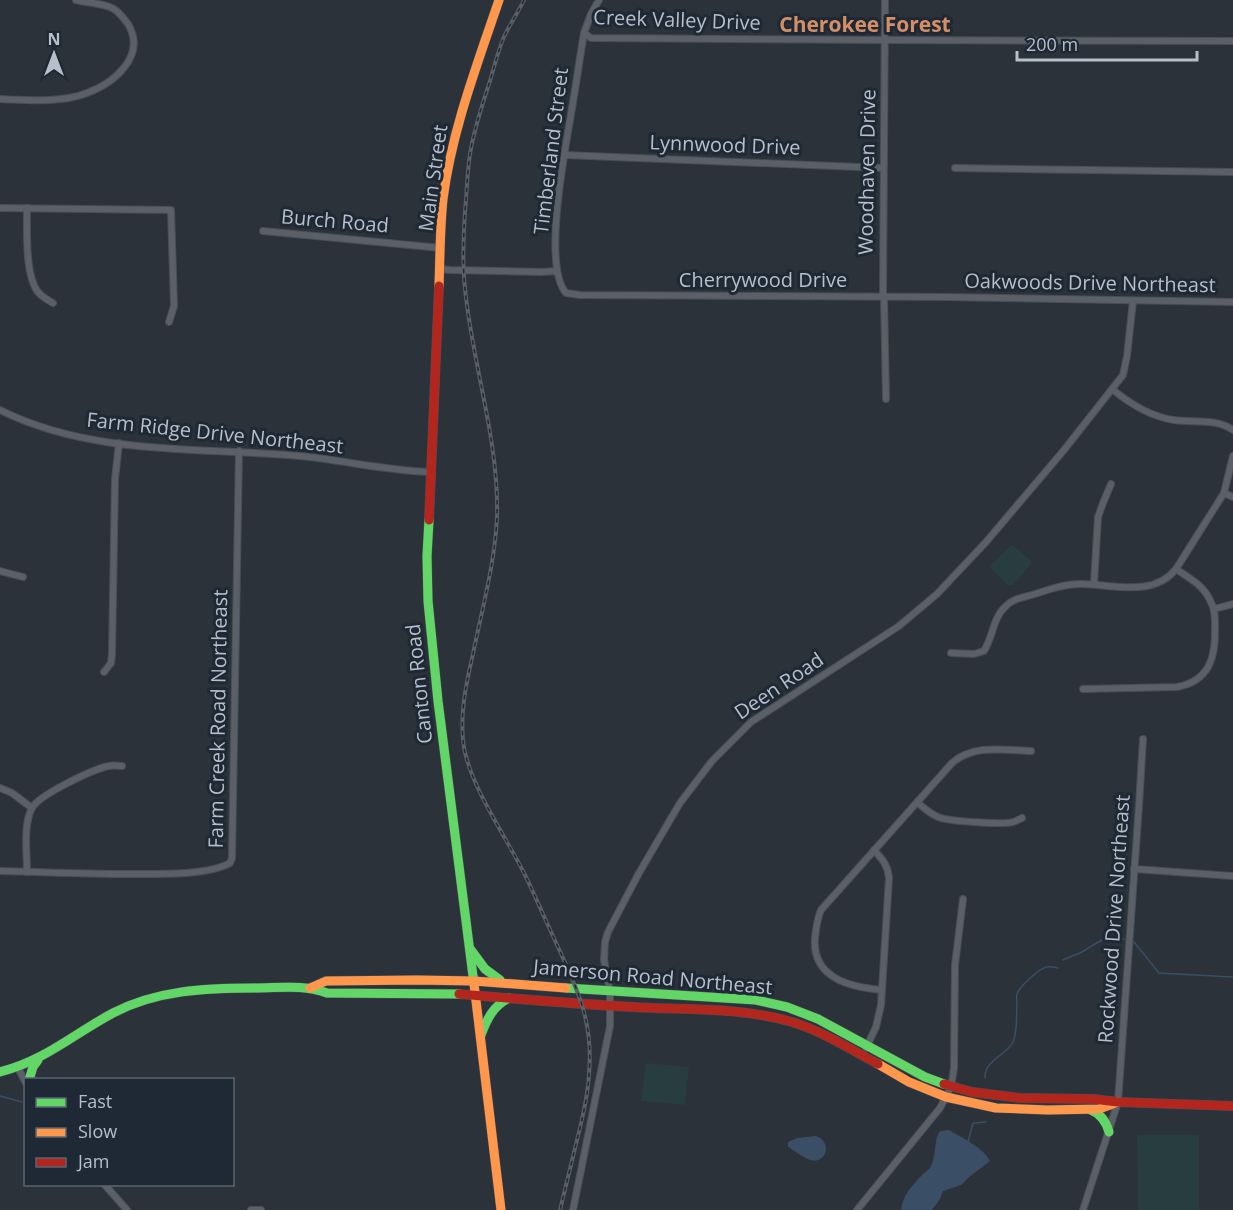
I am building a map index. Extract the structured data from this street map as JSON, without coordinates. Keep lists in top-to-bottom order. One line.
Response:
{"streets":{"street":["Creek Valley Drive","Lynnwood Drive","Timberland Street","Woodhaven Drive","Main Street","Burch Road","Cherrywood Drive","Oakwoods Drive Northeast","Farm Ridge Drive Northeast","Canton Road","Deen Road","Farm Creek Road Northeast","Rockwood Drive Northeast","Jamerson Road Northeast"]},"crossings":[["Creek Valley Drive","Timberland Street"],["Creek Valley Drive","Woodhaven Drive"],["Lynnwood Drive","Timberland Street"],["Lynnwood Drive","Woodhaven Drive"],["Timberland Street","Cherrywood Drive"],["Woodhaven Drive","Cherrywood Drive"],["Main Street","Burch Road"],["Main Street","Canton Road"],["Cherrywood Drive","Oakwoods Drive Northeast"],["Oakwoods Drive Northeast","Deen Road"],["Farm Ridge Drive Northeast","Canton Road"],["Farm Ridge Drive Northeast","Farm Creek Road Northeast"],["Canton Road","Jamerson Road Northeast"],["Deen Road","Jamerson Road Northeast"],["Rockwood Drive Northeast","Jamerson Road Northeast"]],"districts":["Cherokee Forest"],"legend":["Fast","Slow","Jam"],"scale_bar":"200 m","north":"top"}
